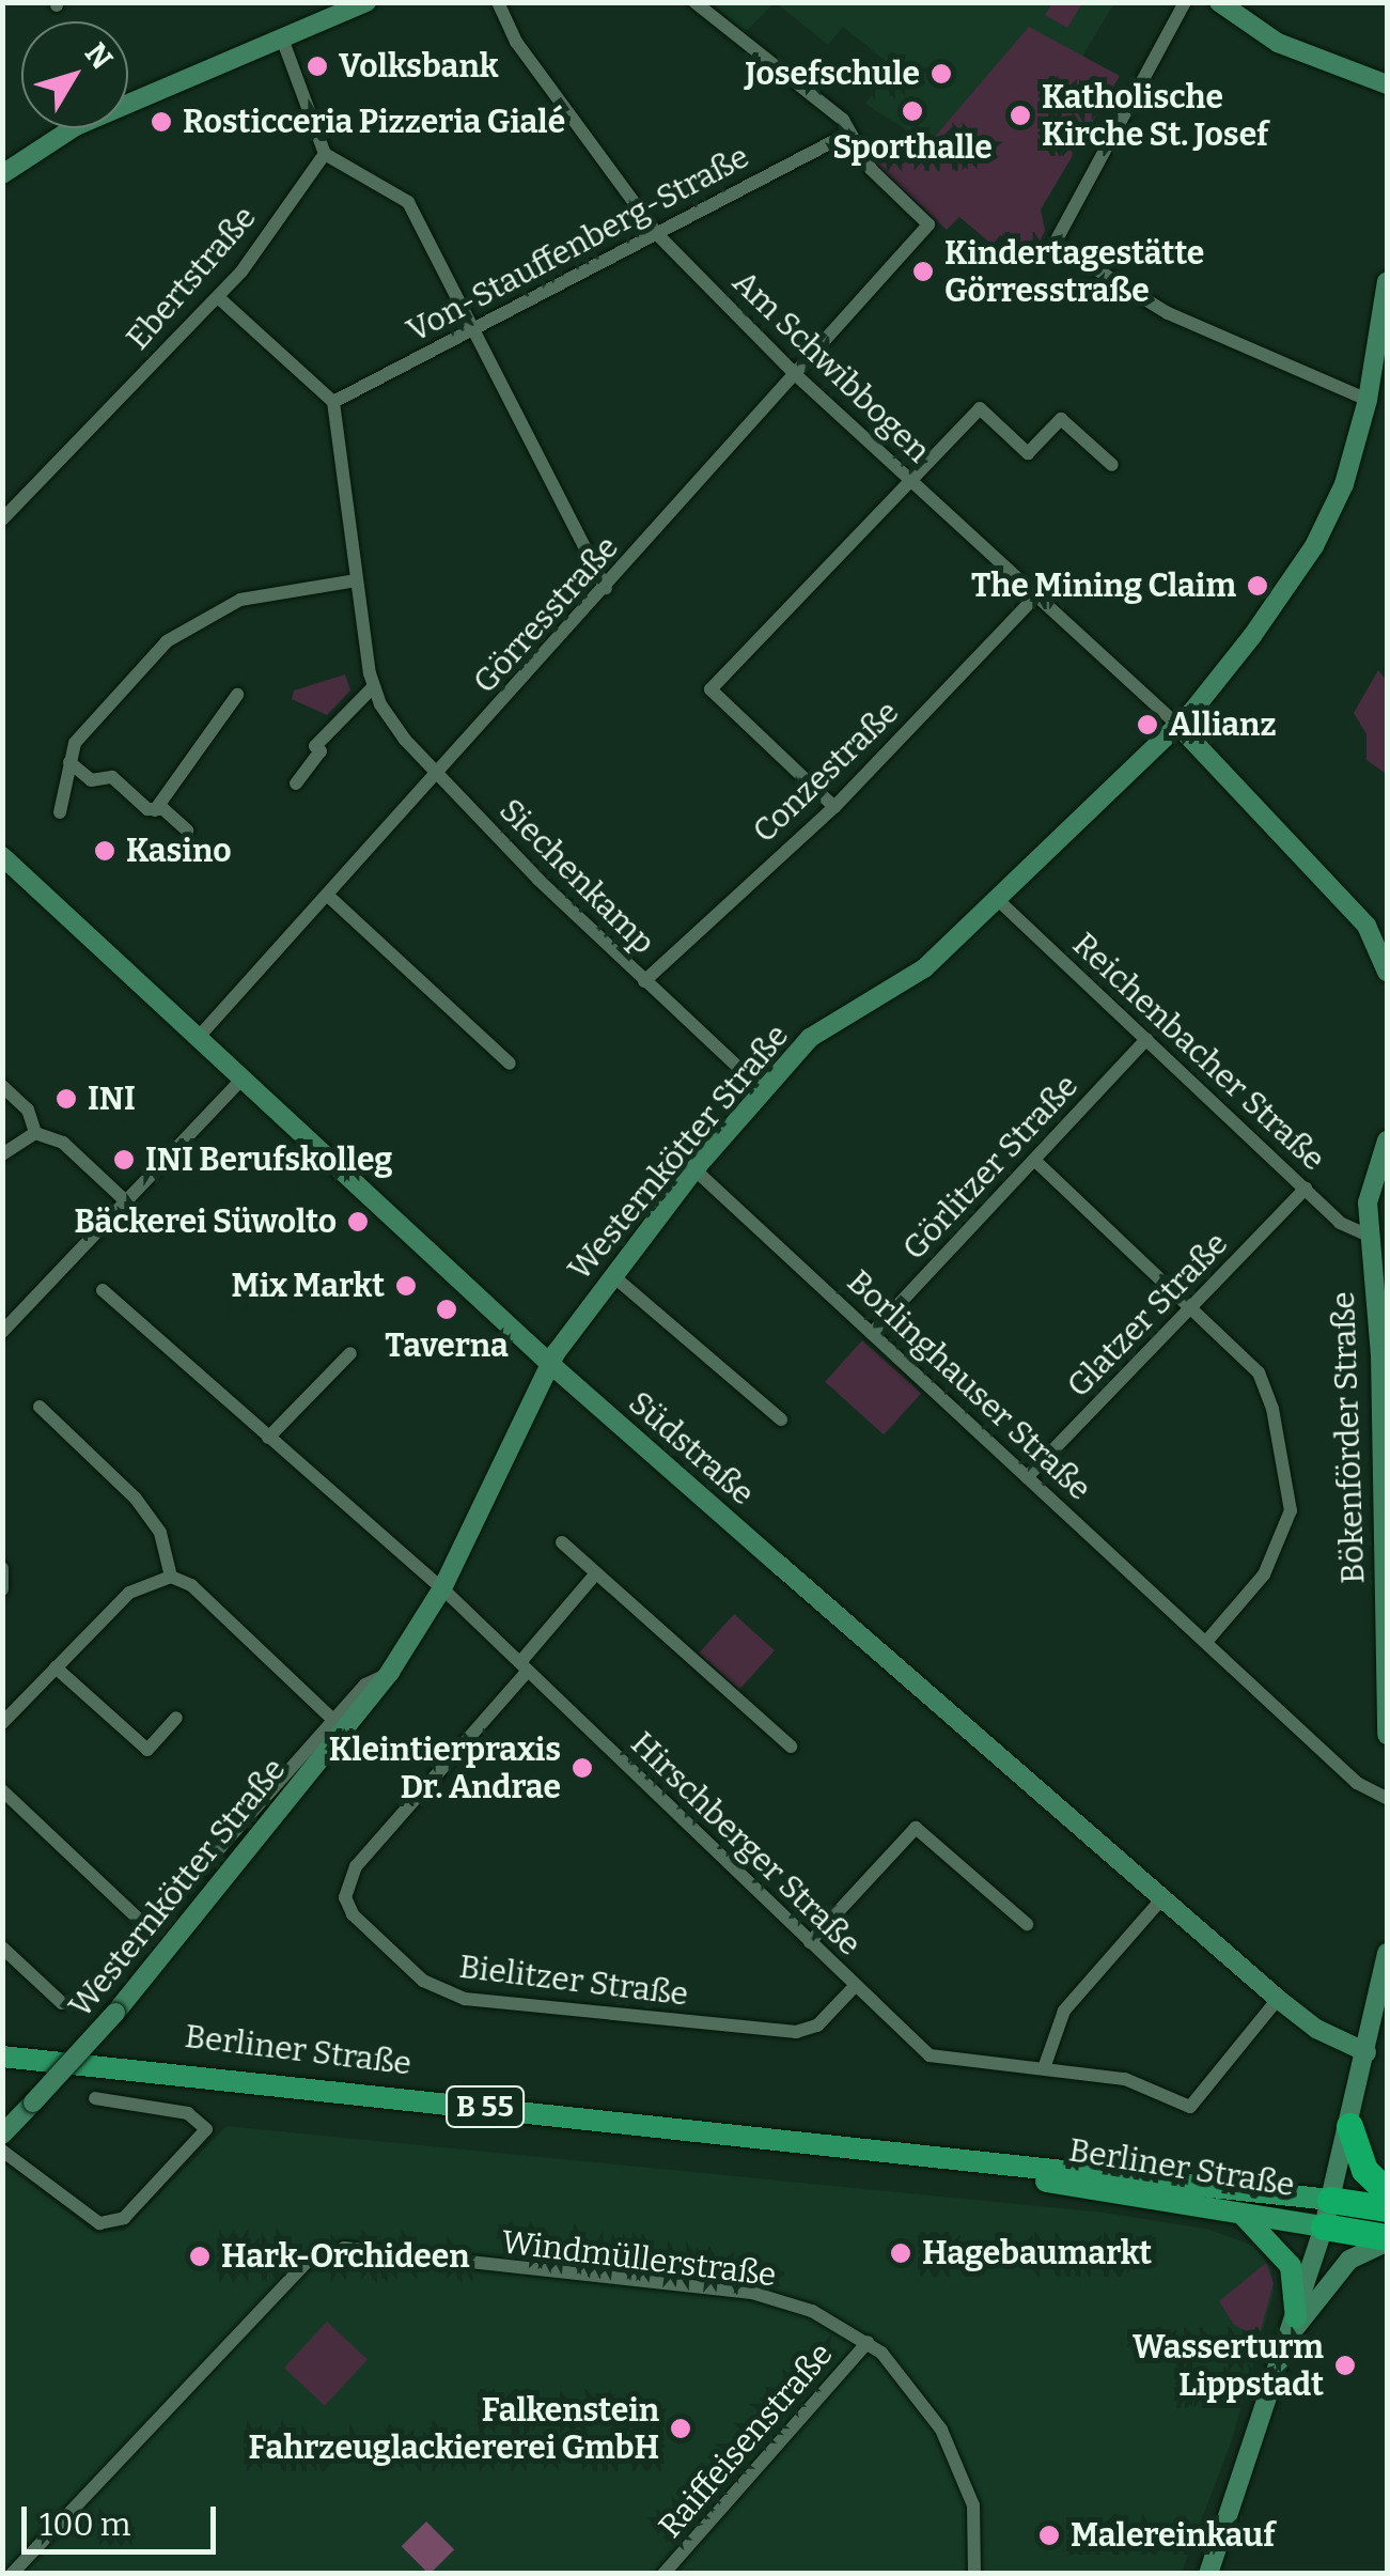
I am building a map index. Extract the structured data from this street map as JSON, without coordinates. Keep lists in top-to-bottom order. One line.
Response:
{"streets":{"highway":["Berliner Straße","B 55"],"street":["Von-Stauffenberg-Straße","Ebertstraße","Am Schwibbogen","Görresstraße","Conzestraße","Siechenkamp","Reichenbacher Straße","Westernkötter Straße","Görlitzer Straße","Glatzer Straße","Borlinghauser Straße","Bökenförder Straße","Südstraße","Hirschberger Straße","Bielitzer Straße","Windmüllerstraße","Raiffeisenstraße"]},"crossings":[["Von-Stauffenberg-Straße","Am Schwibbogen"],["Von-Stauffenberg-Straße","Görresstraße"],["Von-Stauffenberg-Straße","Siechenkamp"],["Am Schwibbogen","Görresstraße"],["Am Schwibbogen","Conzestraße"],["Am Schwibbogen","Westernkötter Straße"],["Görresstraße","Siechenkamp"],["Görresstraße","Südstraße"],["Conzestraße","Siechenkamp"],["Siechenkamp","Westernkötter Straße"],["Reichenbacher Straße","Westernkötter Straße"],["Reichenbacher Straße","Görlitzer Straße"],["Reichenbacher Straße","Glatzer Straße"],["Reichenbacher Straße","Bökenförder Straße"],["Westernkötter Straße","Borlinghauser Straße"],["Westernkötter Straße","Südstraße"],["Westernkötter Straße","Hirschberger Straße"],["Görlitzer Straße","Borlinghauser Straße"],["Glatzer Straße","Borlinghauser Straße"],["Südstraße","Hirschberger Straße"],["Hirschberger Straße","Bielitzer Straße"],["Windmüllerstraße","Raiffeisenstraße"]],"places":["Volksbank","Josefschule","Sporthalle","Katholische Kirche St. Josef","Rosticceria Pizzeria Gialé","Kindertagestätte Görresstraße","The Mining Claim","Allianz","Kasino","INI","INI Berufskolleg","Bäckerei Süwolto","Mix Markt","Taverna","Kleintierpraxis Dr. Andrae","Hagebaumarkt","Hark-Orchideen","Wasserturm Lippstadt","Falkenstein Fahrzeuglackiererei GmbH","Malereinkauf"],"scale_bar":"100 m","north":"top right"}
